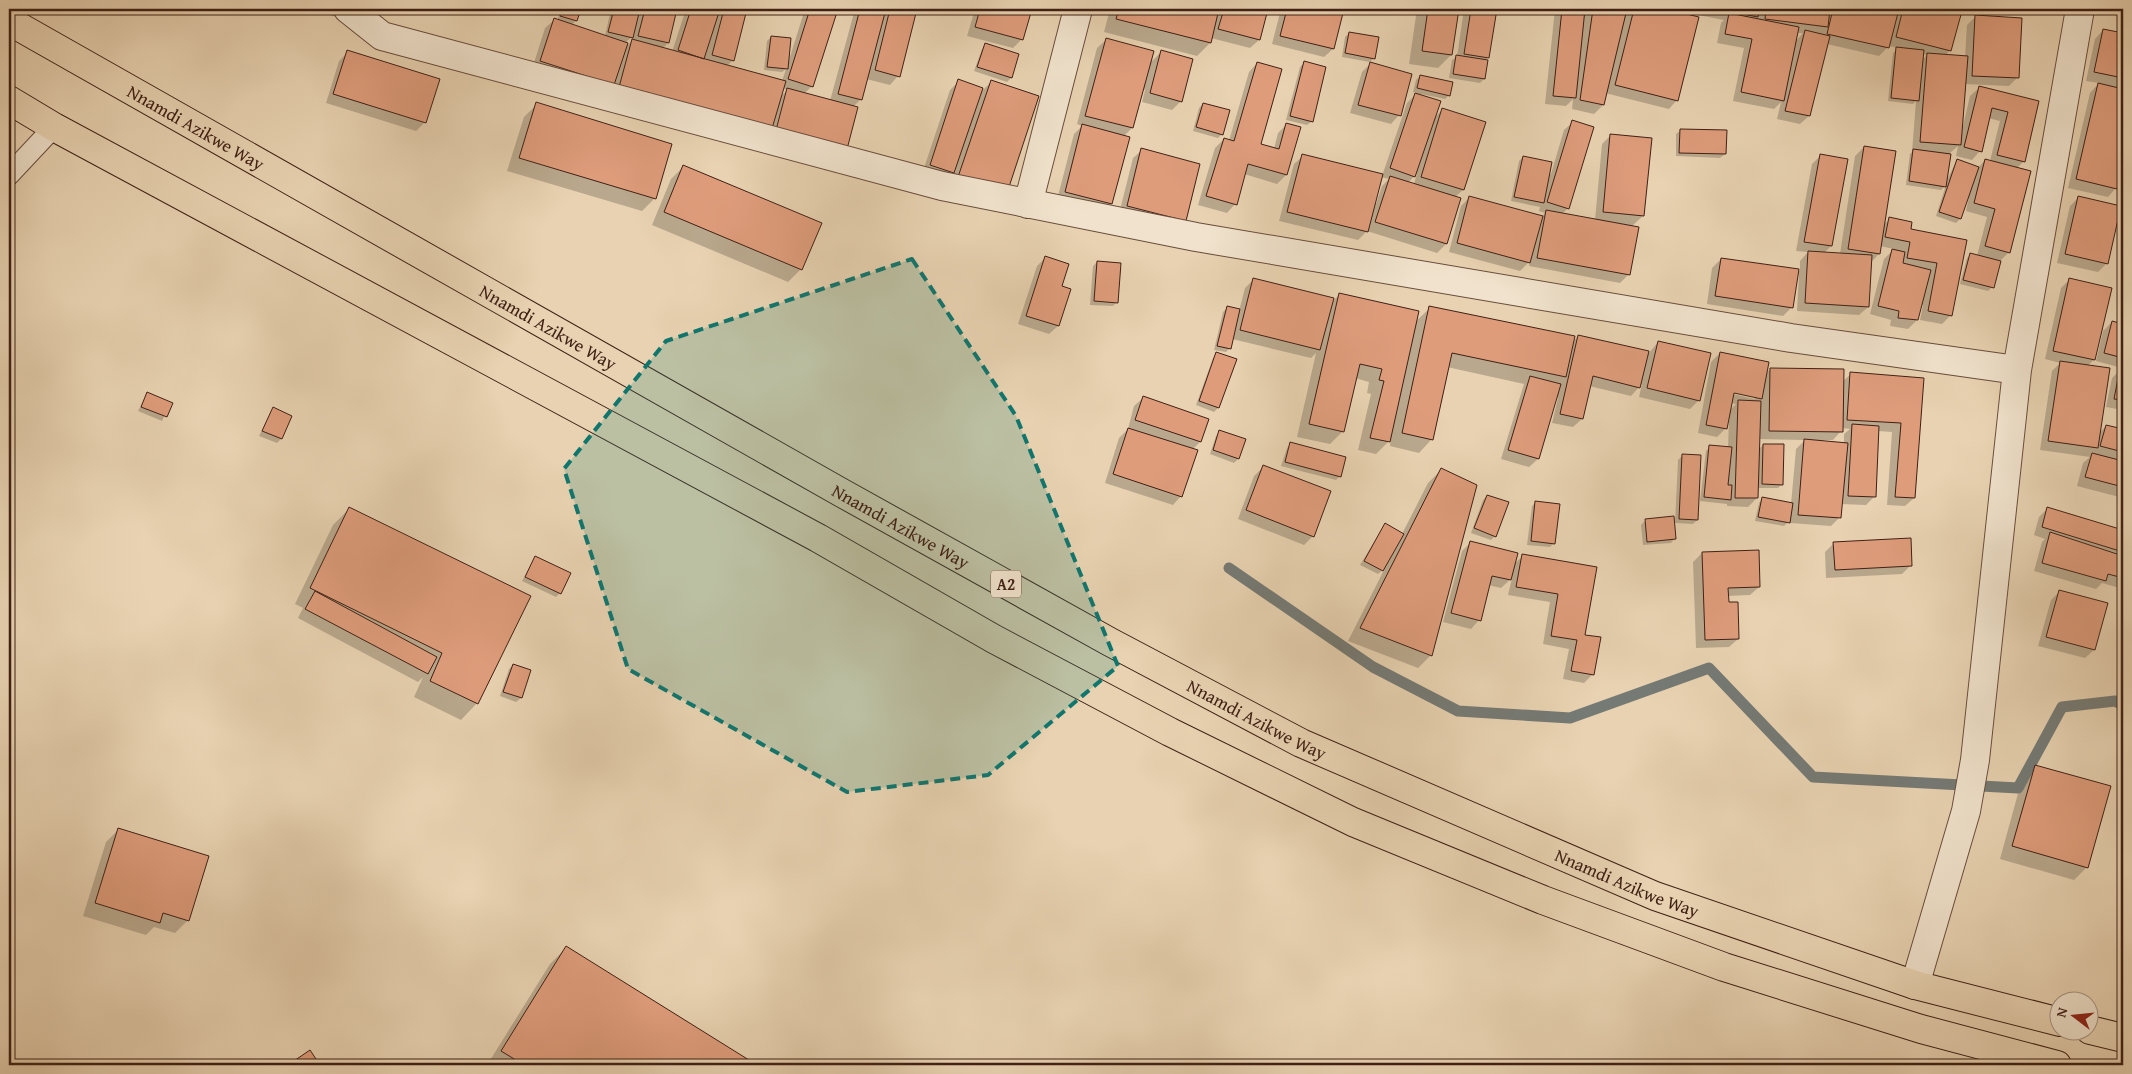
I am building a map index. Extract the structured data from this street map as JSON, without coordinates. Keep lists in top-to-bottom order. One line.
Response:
{"streets":{"highway":["Nnamdi Azikwe Way","A2"]},"north":"left"}
